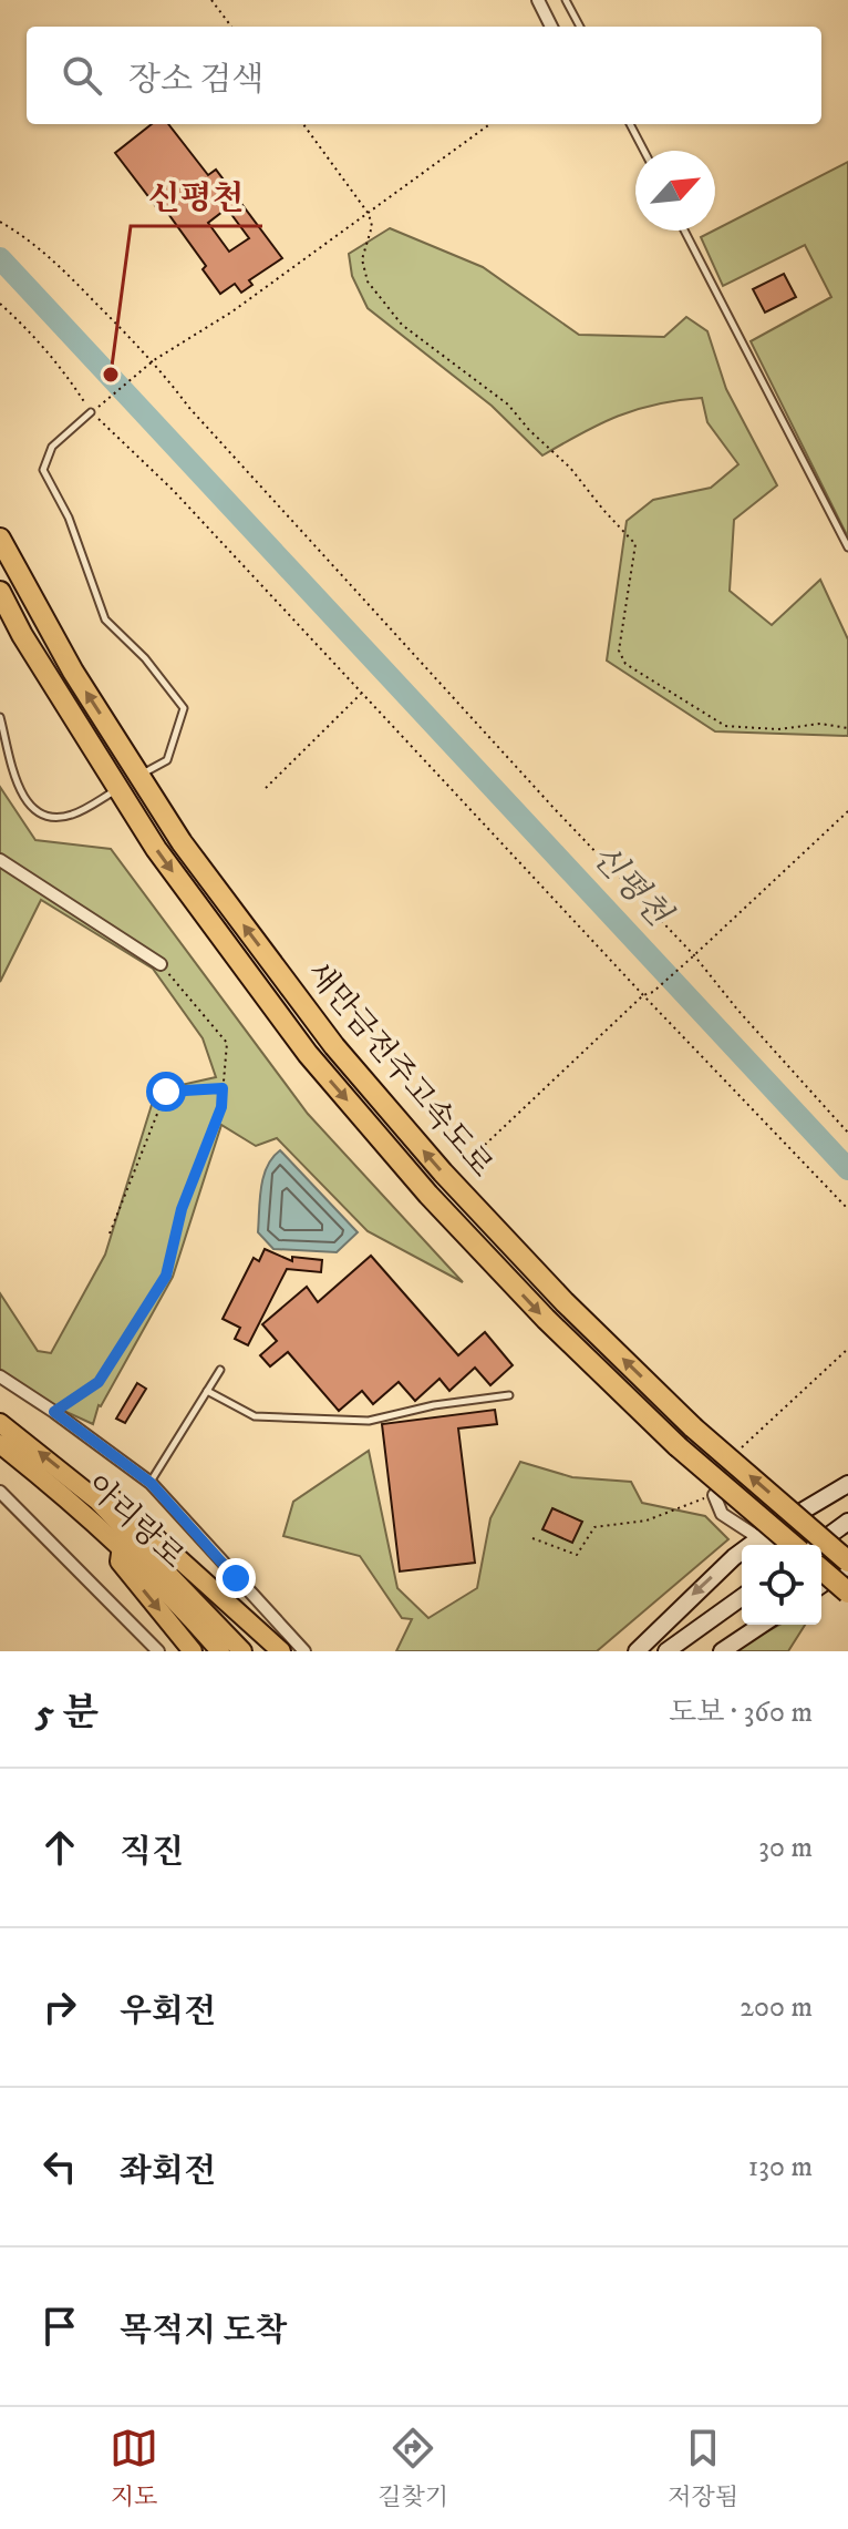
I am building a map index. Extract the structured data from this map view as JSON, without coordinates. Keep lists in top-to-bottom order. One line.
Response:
{"streets":{"highway":["새만금전주고속도로","아리랑로"]},"water":["신평천"],"places":["신평천"],"north":"top right","page":{"search":"장소 검색","heading":["5 분","도보 · 360 m"],"list":[["직진","30 m"],["우회전","200 m"],["좌회전","130 m"],"목적지 도착"],"nav":["지도","길찾기","저장됨"]}}
